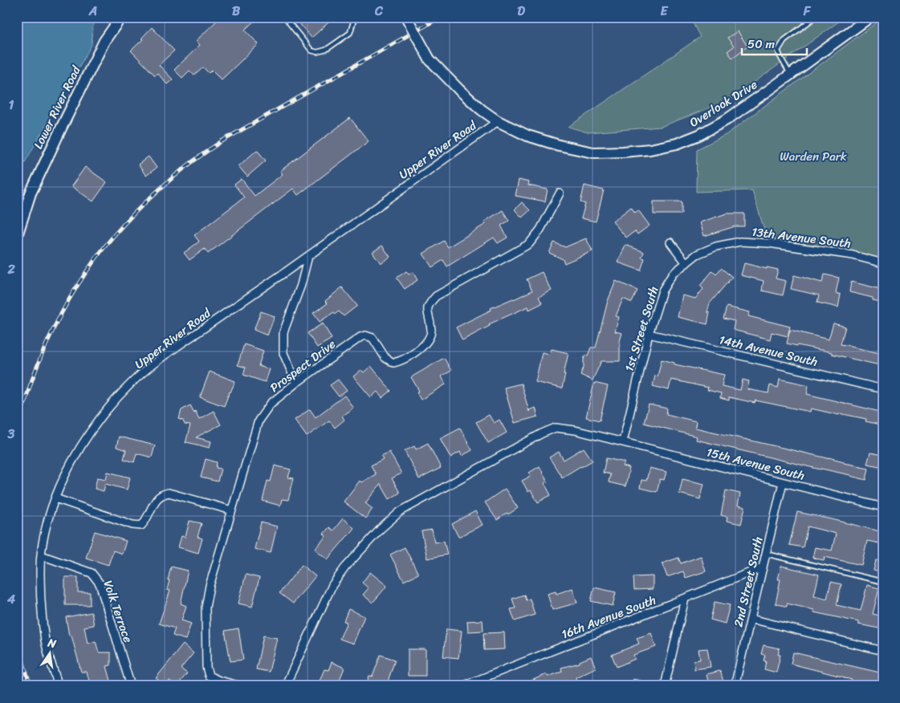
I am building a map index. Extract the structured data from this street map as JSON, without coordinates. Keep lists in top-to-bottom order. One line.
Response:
{"streets":{"main road":["Overlook Drive","Lower River Road"],"street":["Upper River Road","13th Avenue South","1st Street South","14th Avenue South","Prospect Drive","15th Avenue South","2nd Street South","Volk Terrace","16th Avenue South"]},"crossings":[["Overlook Drive","Upper River Road"],["Upper River Road","Volk Terrace"],["13th Avenue South","1st Street South"],["1st Street South","14th Avenue South"],["1st Street South","15th Avenue South"],["15th Avenue South","2nd Street South"],["2nd Street South","16th Avenue South"]],"parks":["Warden Park"],"scale_bar":"50 m","north":"top","grid":{"columns":["A","B","C","D","E","F"],"rows":["1","2","3","4"]}}
